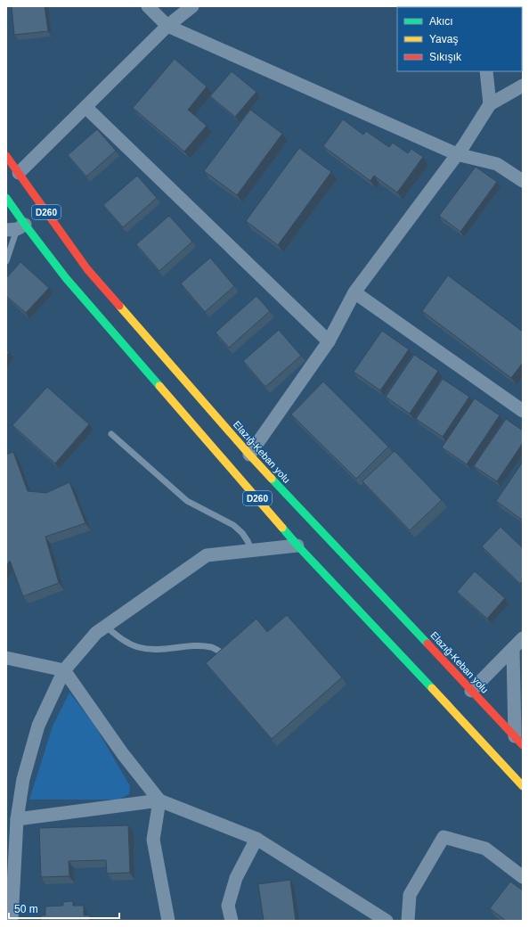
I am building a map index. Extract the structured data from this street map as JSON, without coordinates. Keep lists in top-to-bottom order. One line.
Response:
{"streets":{"highway":["D260","Elazığ-Keban yolu"]},"legend":["Akıcı","Yavaş","Sıkışık"],"scale_bar":"50 m"}
